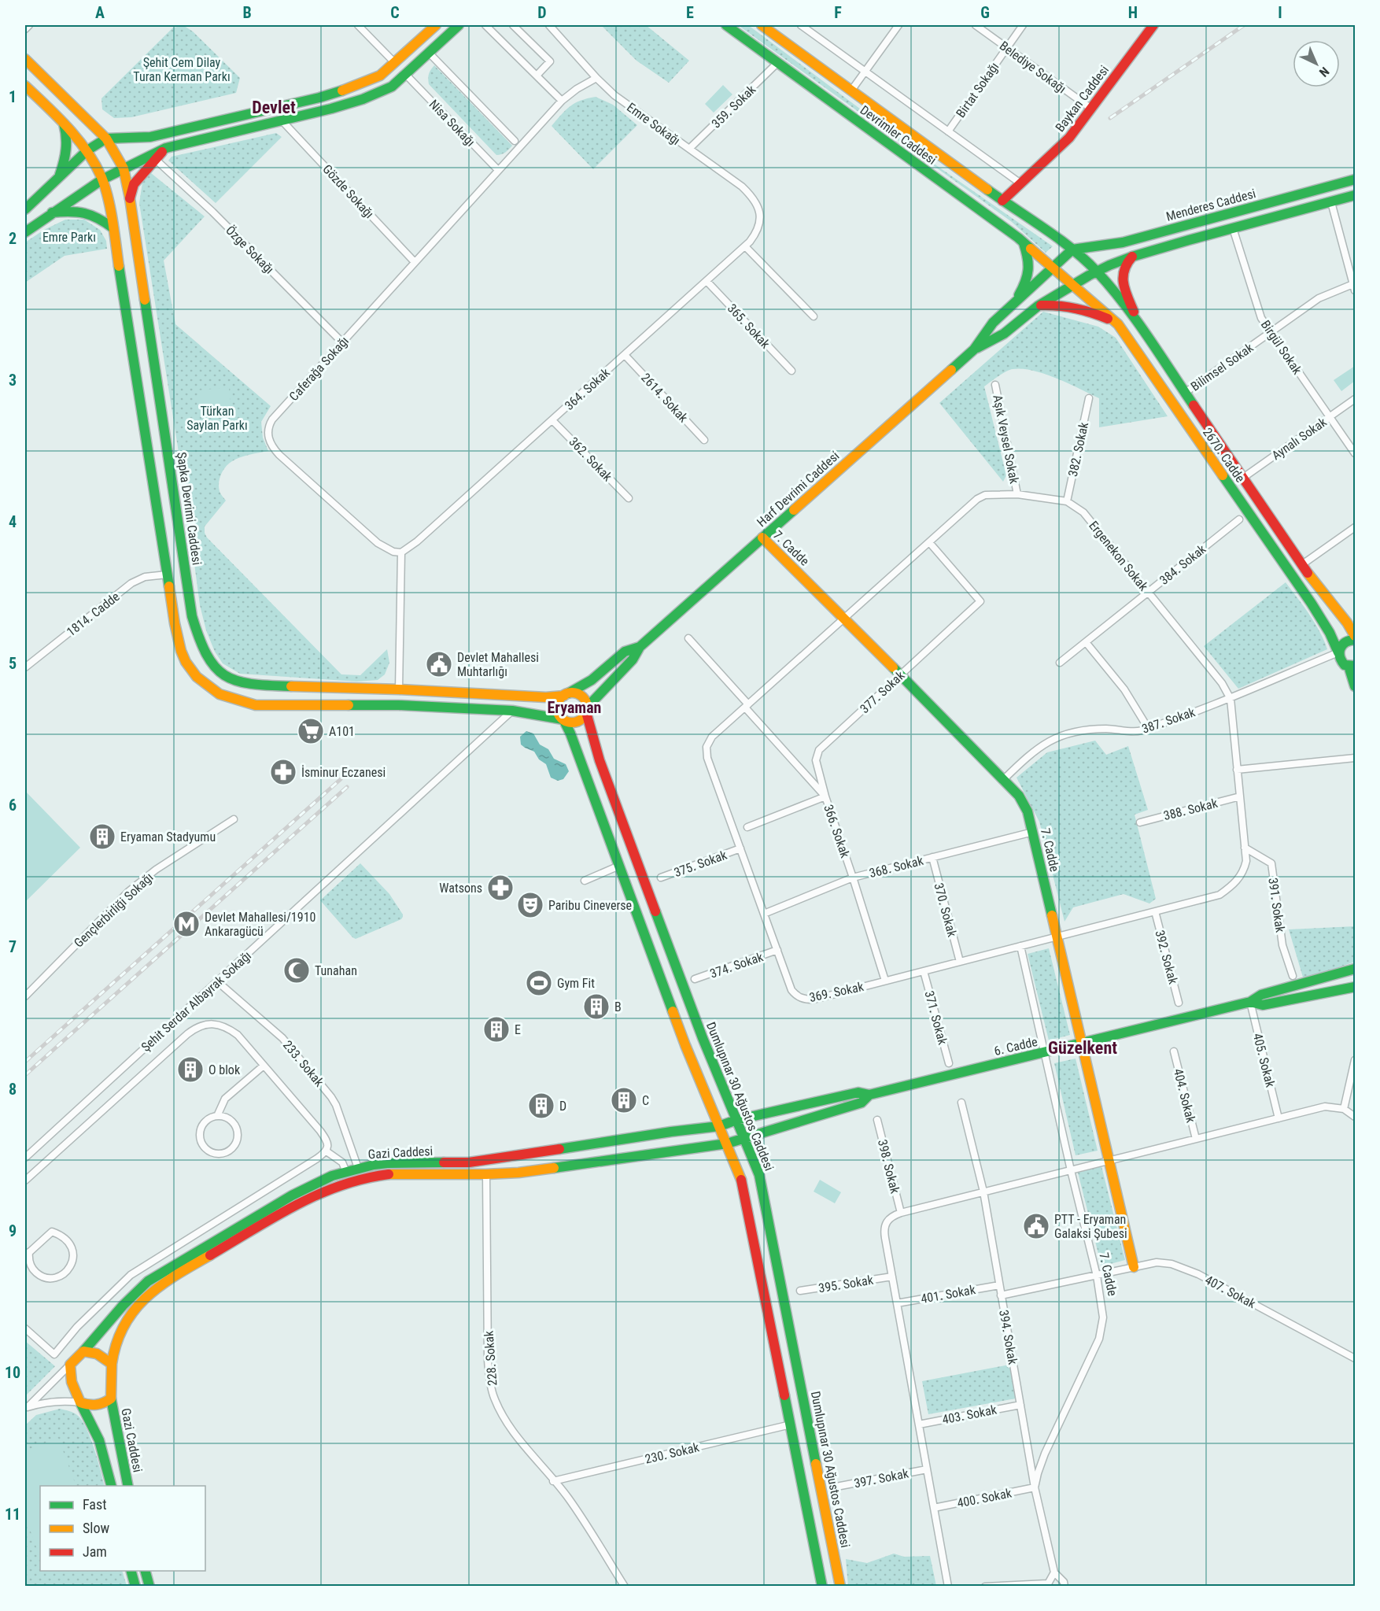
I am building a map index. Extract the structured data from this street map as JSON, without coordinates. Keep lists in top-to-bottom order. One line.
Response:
{"streets":{"main road":["Baykan Caddesi","Devrimler Caddesi","Menderes Caddesi","2670. Cadde","Harf Devrimi Caddesi","Şapka Devrimi Caddesi","7. Cadde","6. Cadde","Dumlupınar 30 Ağustos Caddesi","Gazi Caddesi"],"street":["Belediye Sokağı","Birtat Sokağı","359. Sokak","Nisa Sokağı","Emre Sokağı","Gözde Sokağı","Özge Sokağı","365. Sokak","Birgül Sokak","Bilimsel Sokak","Caferağa Sokağı","364. Sokak","2614. Sokak","Aynalı Sokak","Aşık Veysel Sokak","382. Sokak","362. Sokak","Ergenekon Sokak","384. Sokak","1814. Cadde","377. Sokak","387. Sokak","388. Sokak","366. Sokak","375. Sokak","368. Sokak","391. Sokak","Gençlerbirliği Sokağı","370. Sokak","392. Sokak","374. Sokak","369. Sokak","Şehit Serdar Albayrak Sokağı","371. Sokak","405. Sokak","233. Sokak","404. Sokak","398. Sokak","395. Sokak","407. Sokak","401. Sokak","394. Sokak","228. Sokak","403. Sokak","230. Sokak","397. Sokak","400. Sokak"]},"crossings":[["Belediye Sokağı","Birtat Sokağı"],["Belediye Sokağı","Baykan Caddesi"],["Baykan Caddesi","Devrimler Caddesi"],["359. Sokak","Emre Sokağı"],["359. Sokak","Devrimler Caddesi"],["Nisa Sokağı","Caferağa Sokağı"],["Emre Sokağı","Caferağa Sokağı"],["Emre Sokağı","364. Sokak"],["Devrimler Caddesi","Menderes Caddesi"],["Devrimler Caddesi","2670. Cadde"],["Devrimler Caddesi","Harf Devrimi Caddesi"],["Gözde Sokağı","Caferağa Sokağı"],["Menderes Caddesi","Harf Devrimi Caddesi"],["Özge Sokağı","Caferağa Sokağı"],["365. Sokak","364. Sokak"],["Birgül Sokak","Bilimsel Sokak"],["Birgül Sokak","Aynalı Sokak"],["Bilimsel Sokak","2670. Cadde"],["Caferağa Sokağı","364. Sokak"],["364. Sokak","2614. Sokak"],["364. Sokak","362. Sokak"],["Aynalı Sokak","2670. Cadde"],["Aşık Veysel Sokak","Ergenekon Sokak"],["382. Sokak","Ergenekon Sokak"],["2670. Cadde","Harf Devrimi Caddesi"],["2670. Cadde","387. Sokak"],["Harf Devrimi Caddesi","Şapka Devrimi Caddesi"],["Harf Devrimi Caddesi","7. Cadde"],["Harf Devrimi Caddesi","Dumlupınar 30 Ağustos Caddesi"],["Şapka Devrimi Caddesi","Dumlupınar 30 Ağustos Caddesi"],["7. Cadde","Ergenekon Sokak"],["7. Cadde","377. Sokak"],["7. Cadde","387. Sokak"],["7. Cadde","368. Sokak"],["7. Cadde","369. Sokak"],["7. Cadde","6. Cadde"],["7. Cadde","407. Sokak"],["7. Cadde","394. Sokak"],["7. Cadde","400. Sokak"],["Ergenekon Sokak","384. Sokak"],["Ergenekon Sokak","377. Sokak"],["Ergenekon Sokak","387. Sokak"],["Ergenekon Sokak","388. Sokak"],["Ergenekon Sokak","391. Sokak"],["Ergenekon Sokak","369. Sokak"],["377. Sokak","366. Sokak"],["366. Sokak","368. Sokak"],["366. Sokak","369. Sokak"],["375. Sokak","369. Sokak"],["368. Sokak","370. Sokak"],["368. Sokak","369. Sokak"],["370. Sokak","369. Sokak"],["392. Sokak","369. Sokak"],["374. Sokak","369. Sokak"],["369. Sokak","371. Sokak"],["Şehit Serdar Albayrak Sokağı","233. Sokak"],["6. Cadde","405. Sokak"],["6. Cadde","Dumlupınar 30 Ağustos Caddesi"],["6. Cadde","Gazi Caddesi"],["233. Sokak","Gazi Caddesi"],["Gazi Caddesi","228. Sokak"],["401. Sokak","394. Sokak"],["394. Sokak","403. Sokak"],["394. Sokak","400. Sokak"],["228. Sokak","230. Sokak"]],"districts":["Devlet","Eryaman","Güzelkent"],"parks":["Şehit Cem Dilay Turan Kerman Parkı","Emre Parkı","Türkan Saylan Parkı"],"places":{"public building":["Devlet Mahallesi Muhtarlığı","PTT - Eryaman Galaksi Şubesi"],"supermarket":["A101"],"pharmacy":["İsminur Eczanesi","Watsons"],"building":["Eryaman Stadyumu","B","E","O blok","C","D"],"theatre":["Paribu Cineverse"],"metro station":["Devlet Mahallesi/1910 Ankaragücü"],"mosque":["Tunahan"],"sports":["Gym Fit"]},"legend":["Fast","Slow","Jam"],"north":"bottom right","grid":{"columns":["A","B","C","D","E","F","G","H","I"],"rows":["1","2","3","4","5","6","7","8","9","10","11"]}}
